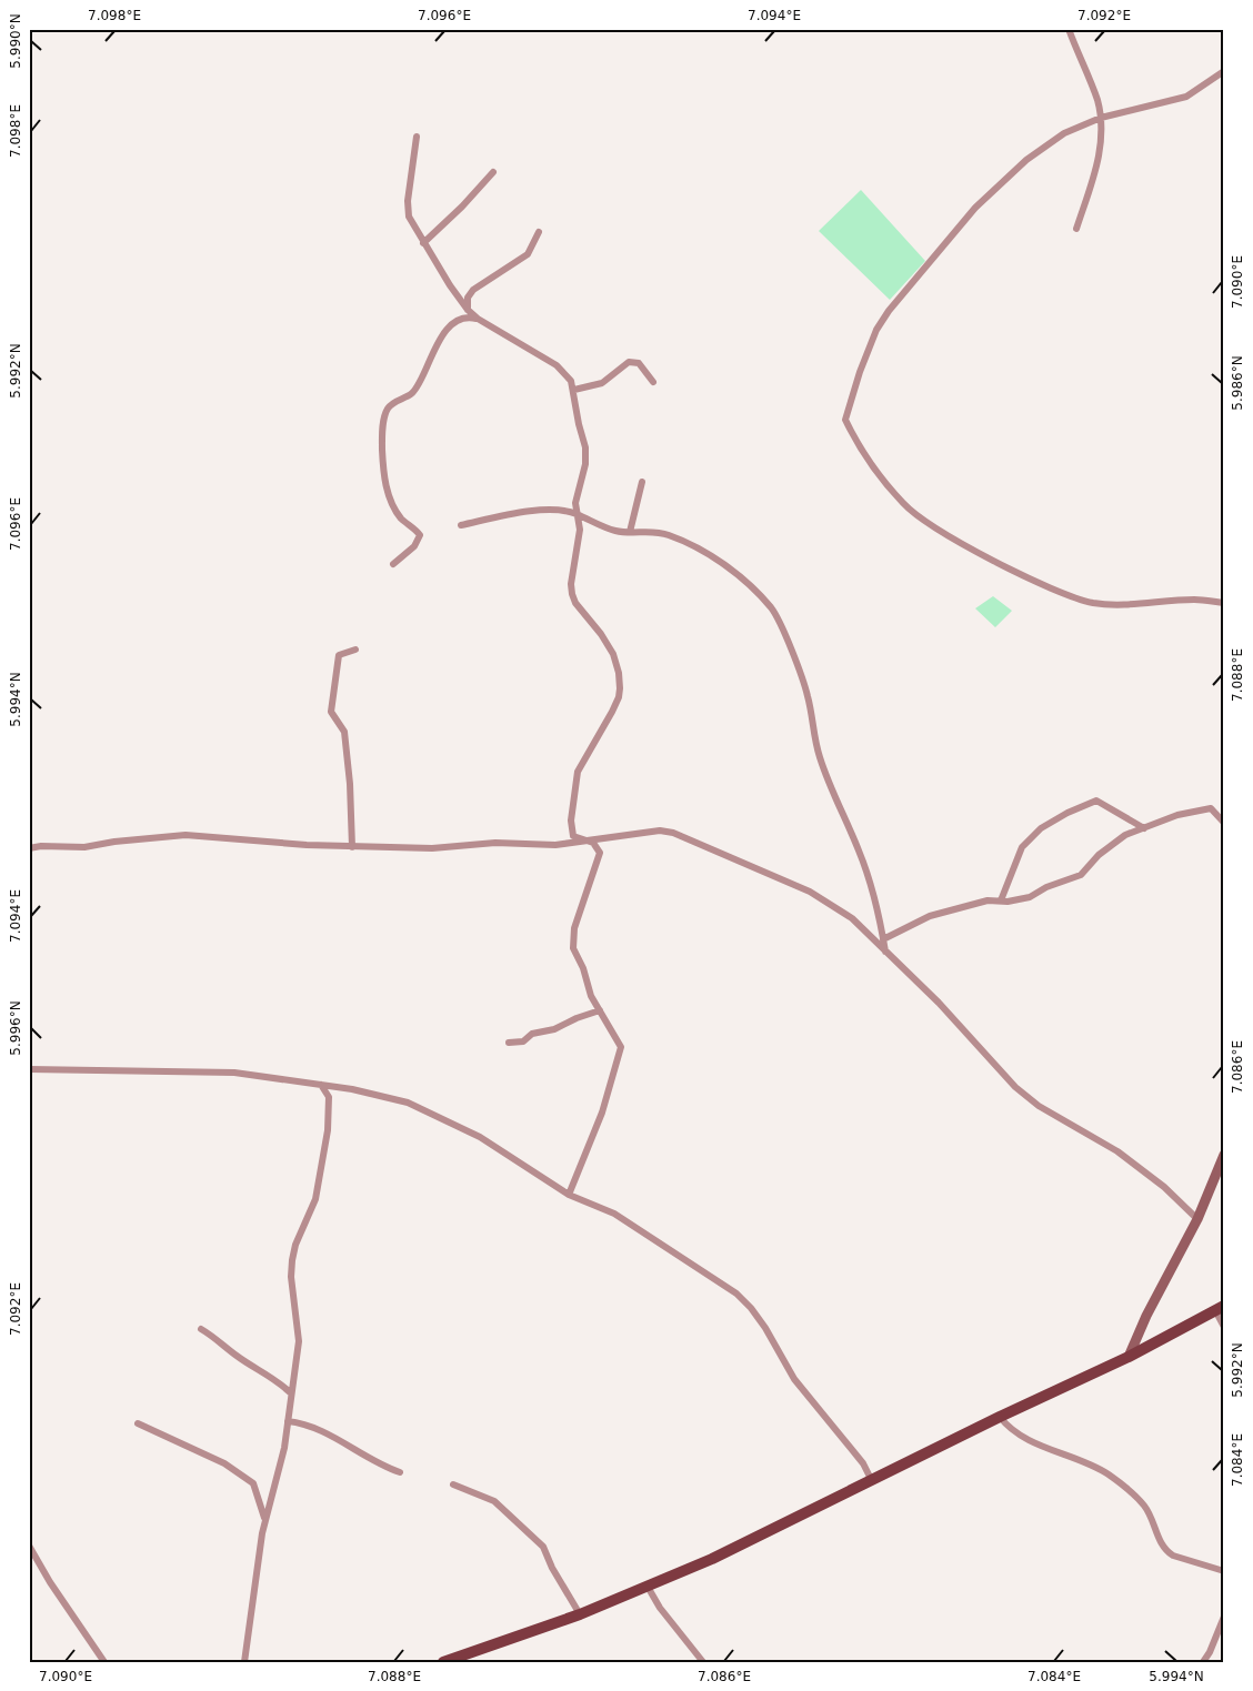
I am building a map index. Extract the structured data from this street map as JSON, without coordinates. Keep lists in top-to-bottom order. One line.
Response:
{"coordinates":["7.098°E","7.096°E","7.094°E","7.092°E","5.990°N","7.090°E","5.992°N","5.986°N","7.088°E","5.994°N","5.996°N","7.086°E","7.084°E"]}
